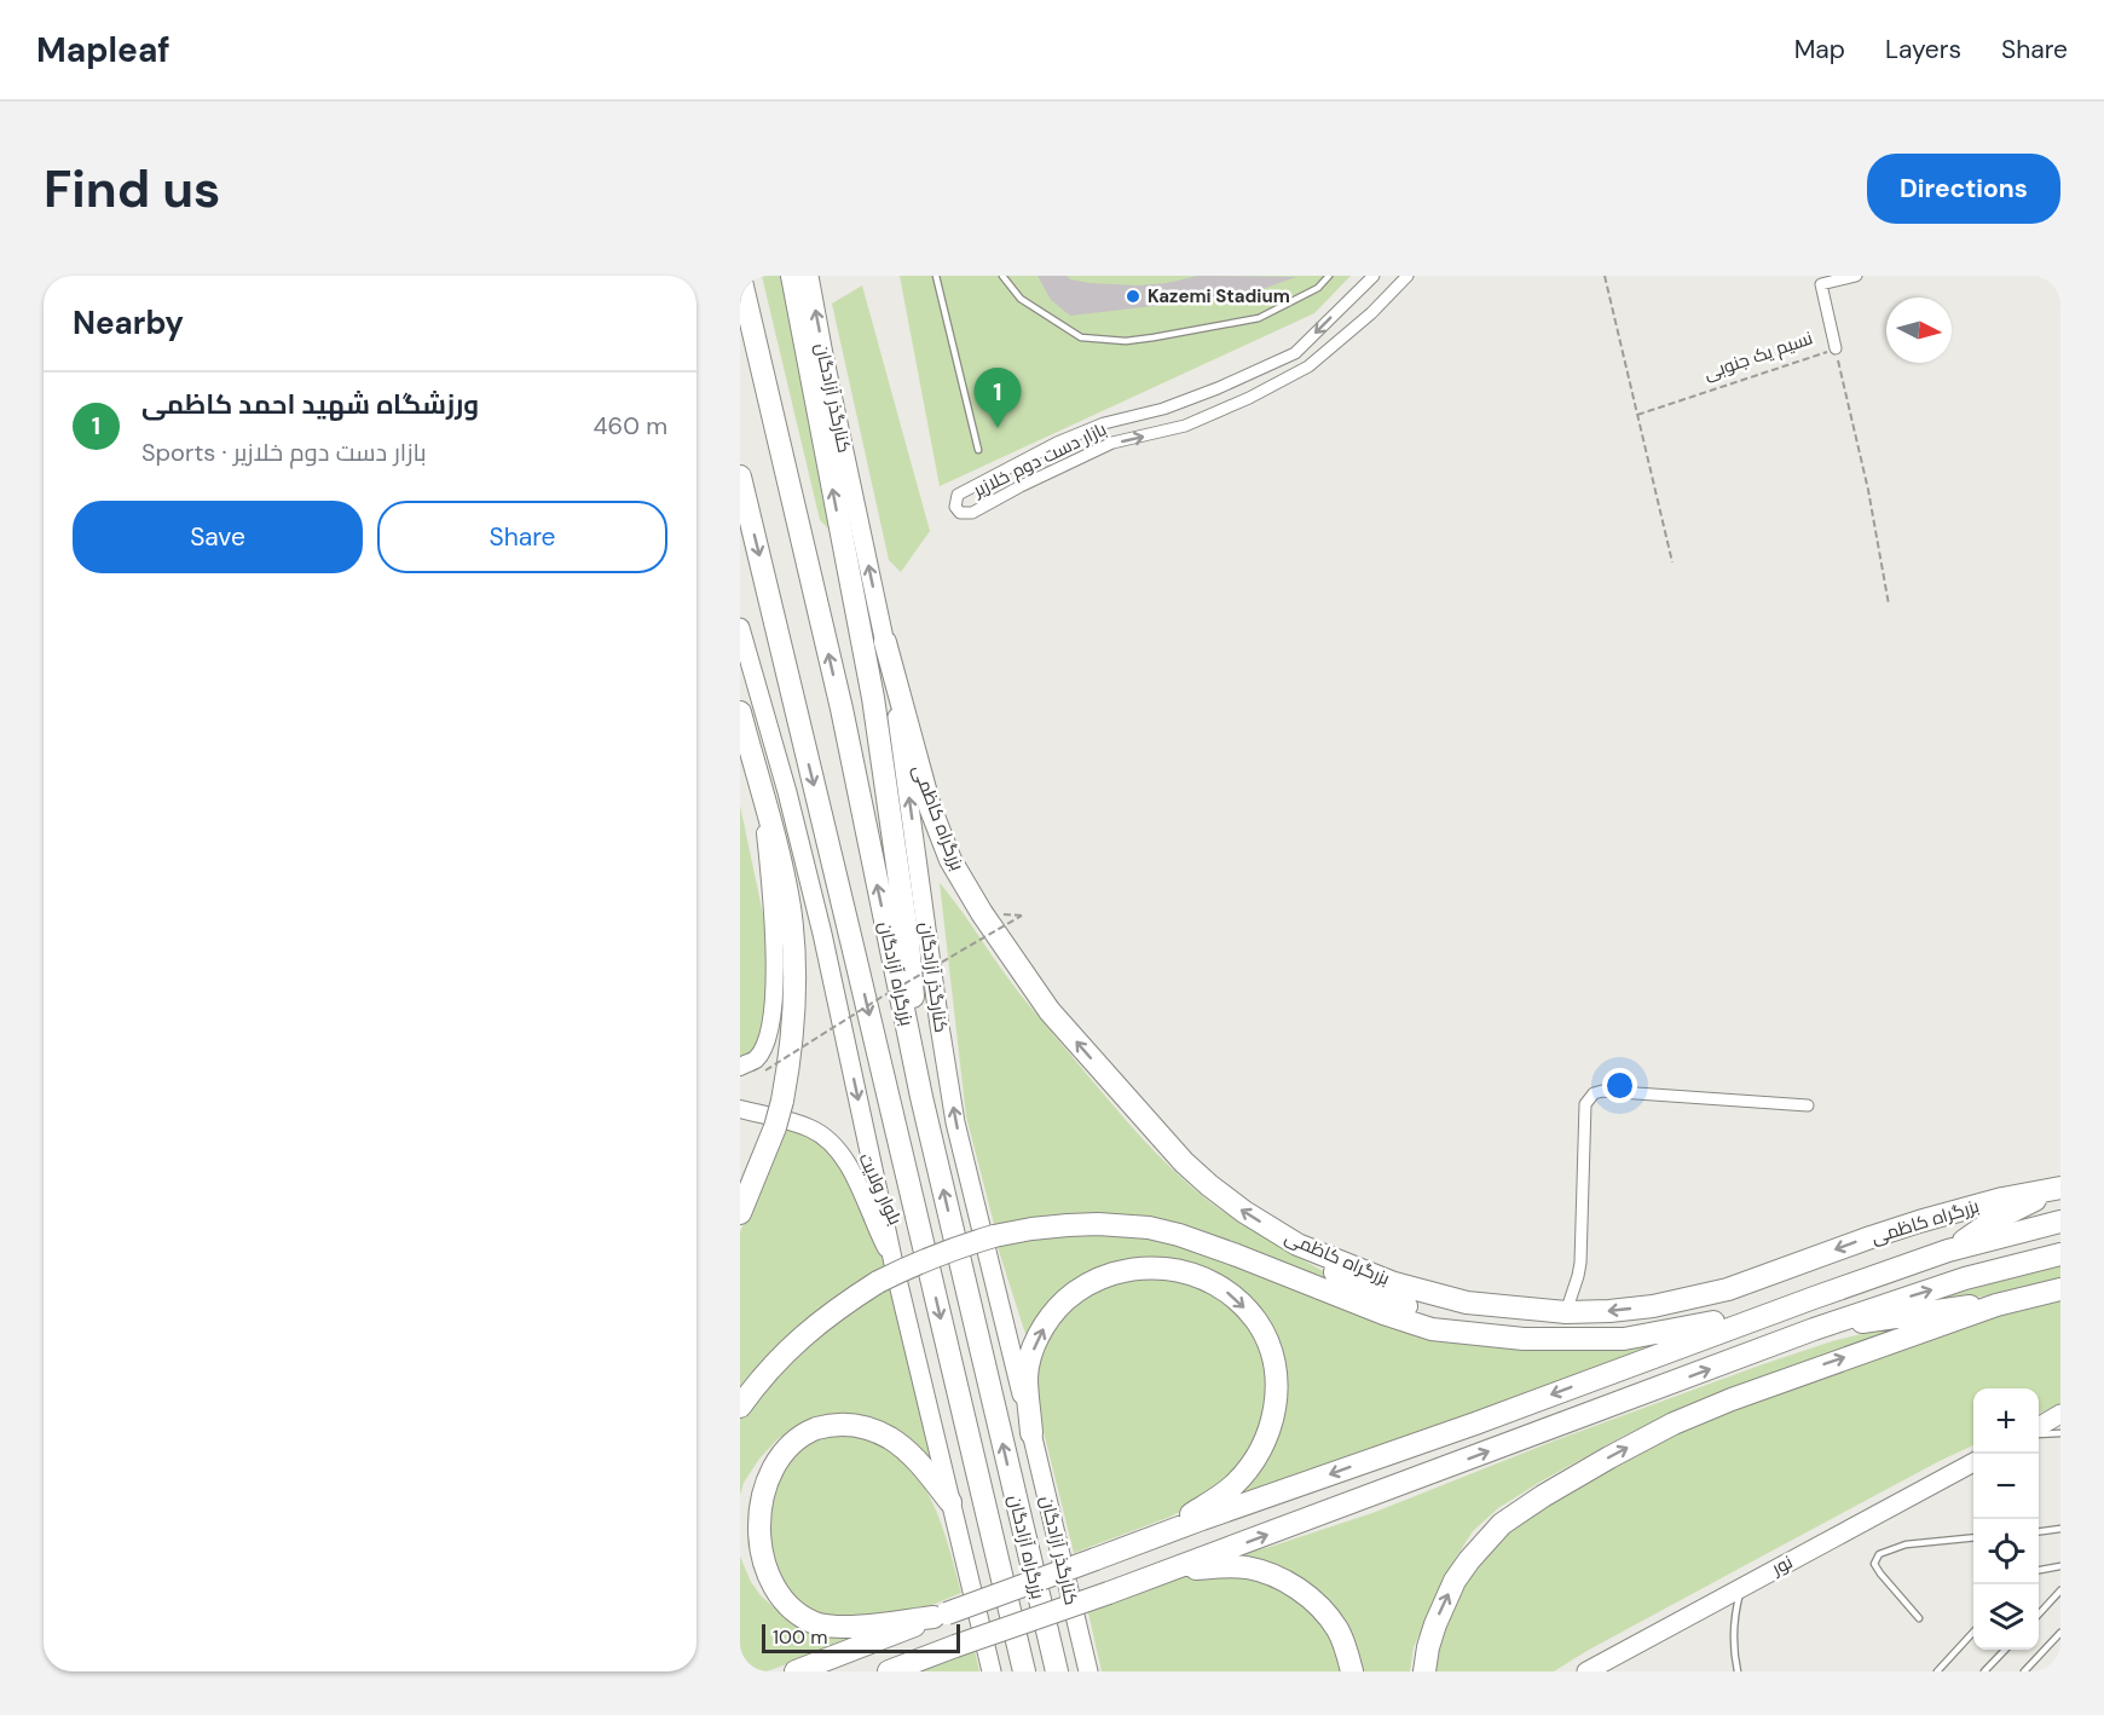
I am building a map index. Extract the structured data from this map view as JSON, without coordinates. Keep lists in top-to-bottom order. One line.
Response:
{"streets":{"highway":["بزرگراه کاظمی","بزرگراه آزادگان"],"main road":["کنارگذر آزادگان","نور"],"street":["نسیم یک جنوبی","بازار دست دوم خلازیر","بلوار ولایت"]},"crossings":[["کنارگذر آزادگان","بزرگراه کاظمی"]],"places":["Kazemi Stadium"],"scale_bar":"100 m","north":"right","page":{"header":"Mapleaf","nav":["Map","Layers","Share"],"buttons":["Directions",["Save","Share"]],"title":"Find us","heading":"Nearby","pins":"1","list":[{"mark":"1","name":"ورزشگاه شهید احمد کاظمی","note":"Sports · بازار دست دوم خلازیر","value":"460 m"}],"map_buttons":["+","−"],"scale":"100 m"}}
